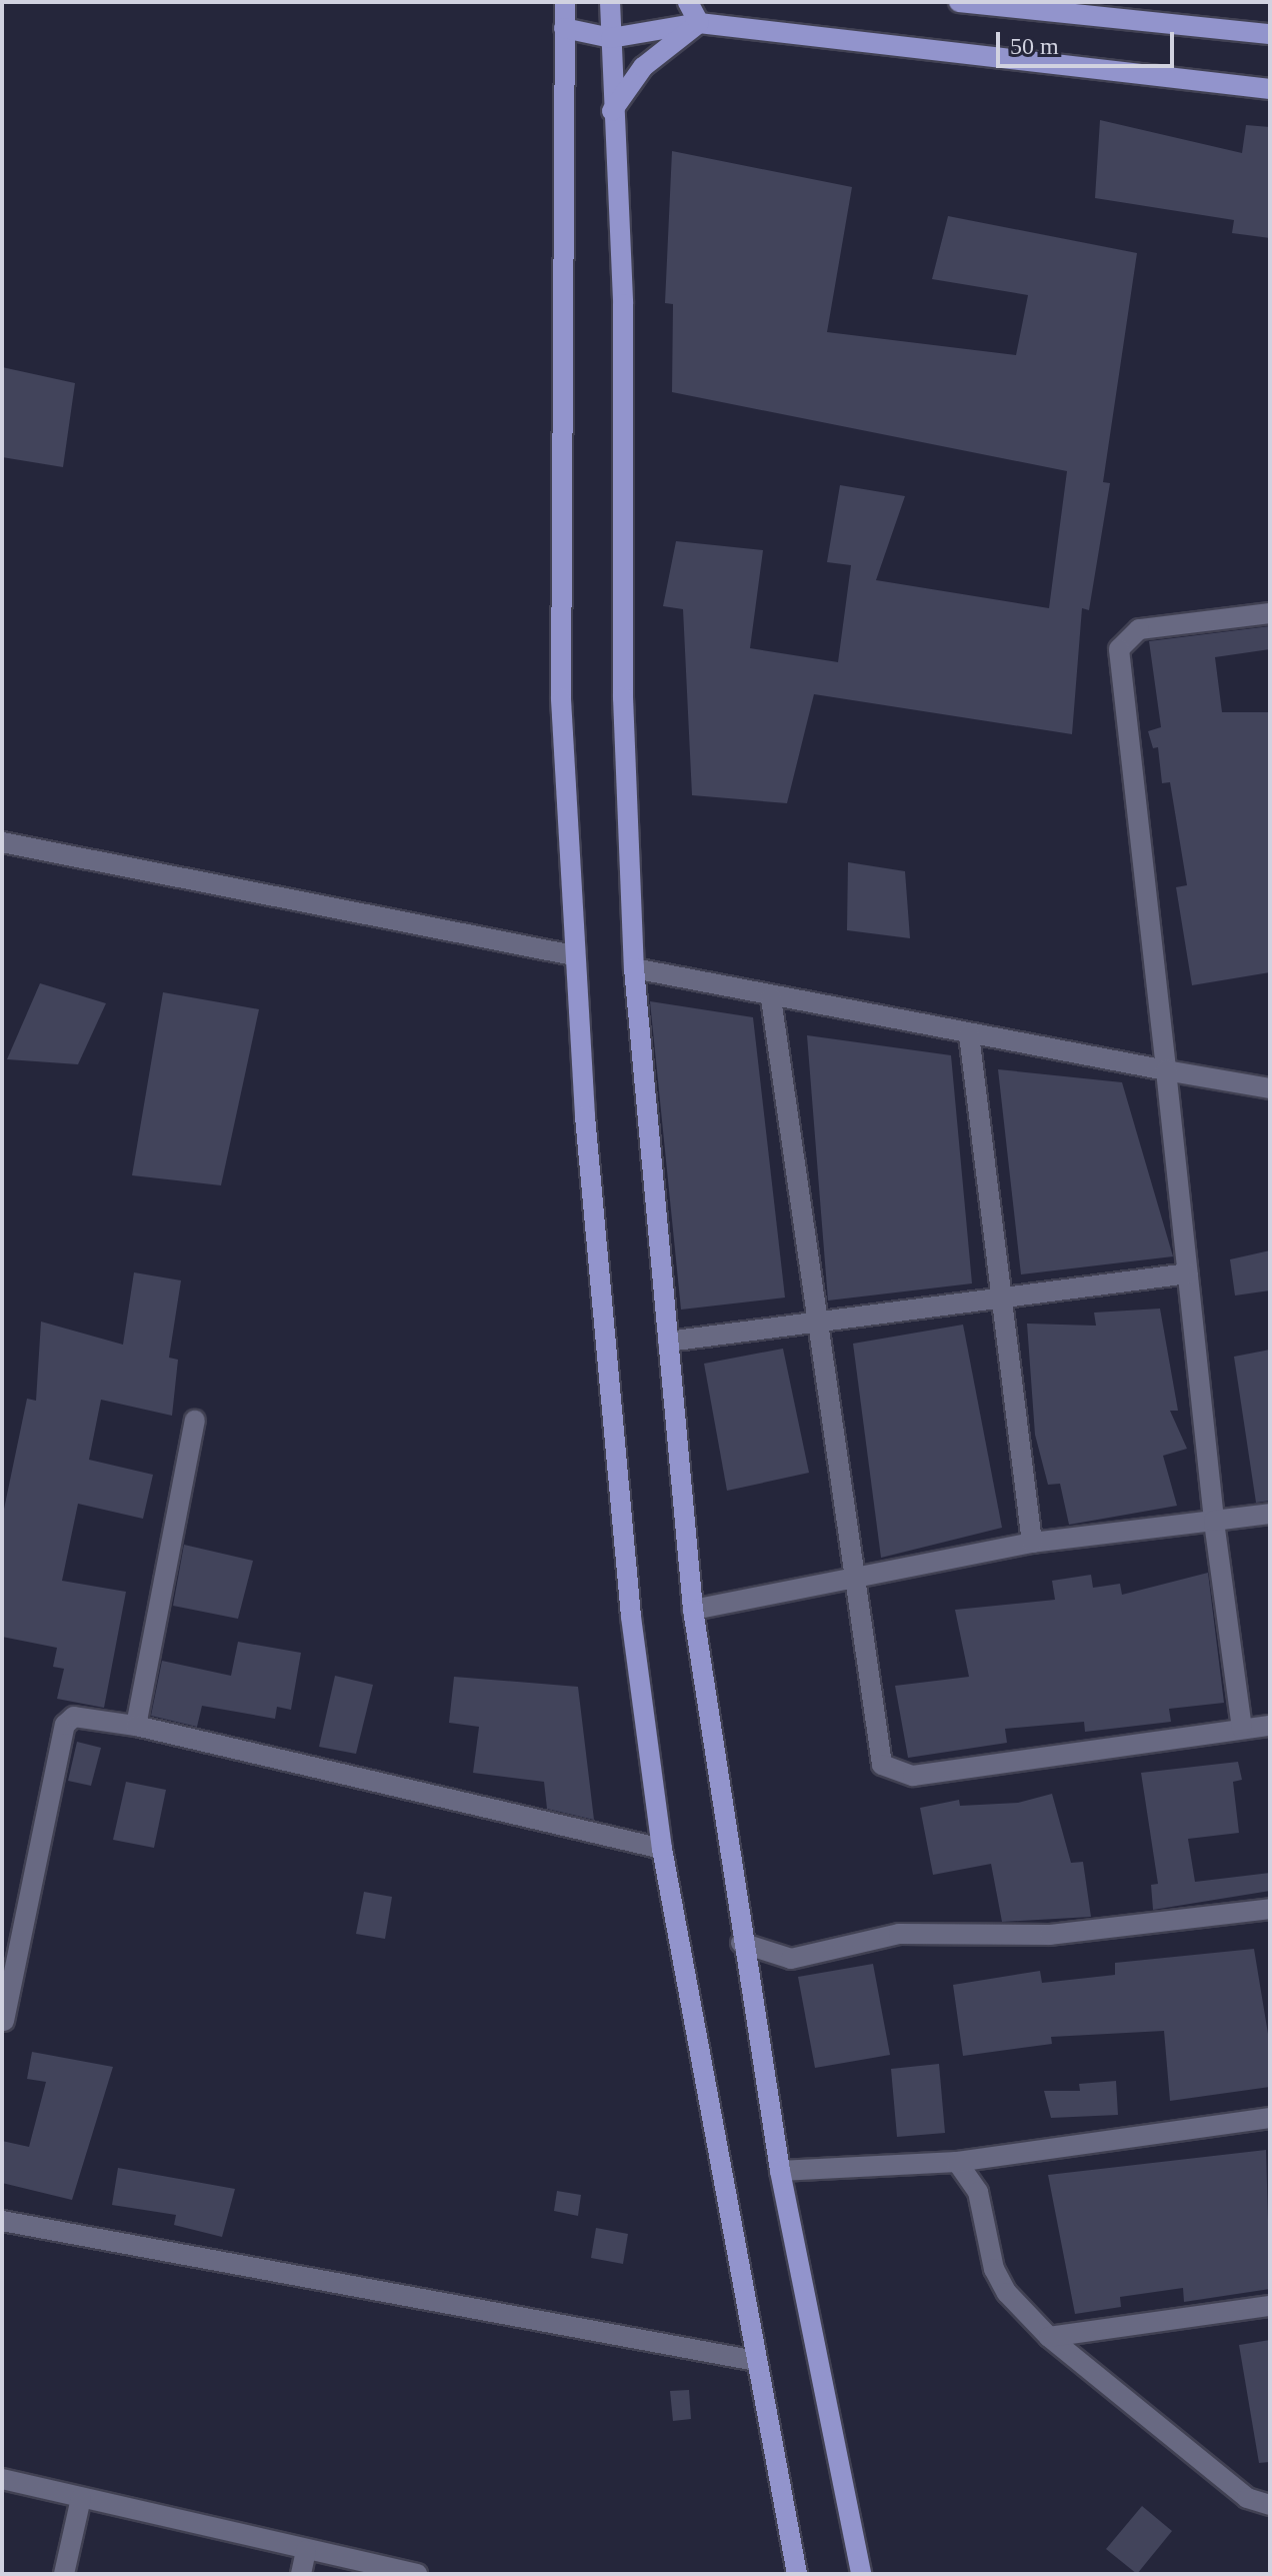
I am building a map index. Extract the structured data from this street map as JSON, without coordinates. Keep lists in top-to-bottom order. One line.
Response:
{"scale_bar":"50 m"}
